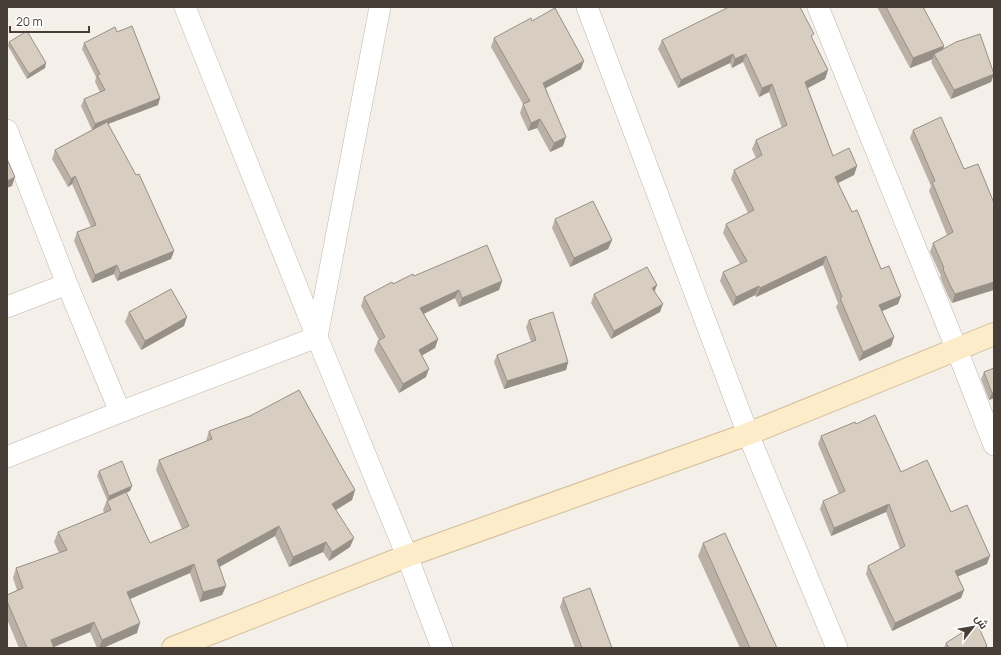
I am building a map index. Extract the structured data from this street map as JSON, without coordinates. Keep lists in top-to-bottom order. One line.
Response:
{"scale_bar":"20 m","north":"top right"}
